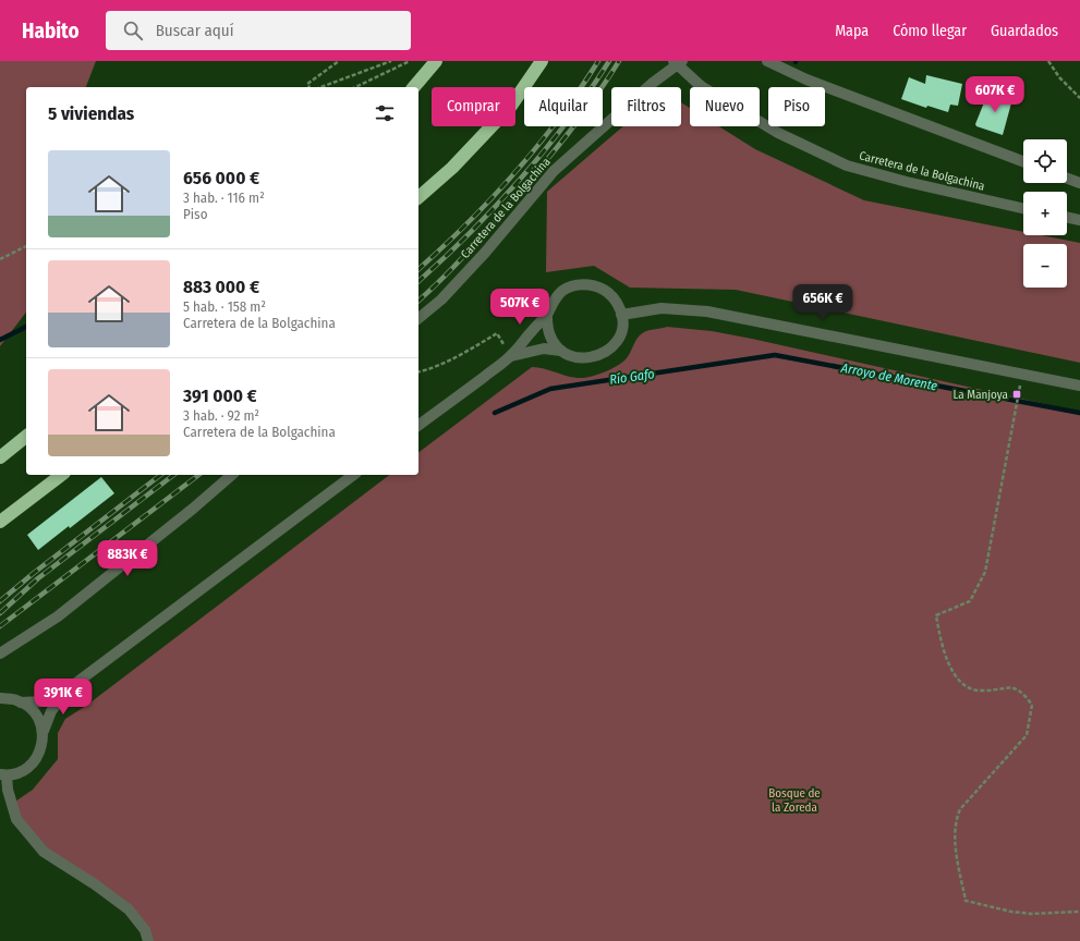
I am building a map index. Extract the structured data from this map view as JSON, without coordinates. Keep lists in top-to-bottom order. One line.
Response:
{"streets":{"street":["Carretera de la Bolgachina"]},"water":["Río Gafo","Arroyo de Morente"],"parks":["Bosque de la Zoreda"],"places":{"transit":["La Manjoya"]},"page":{"header":"Habito","search":"Buscar aquí","nav":["Mapa","Cómo llegar","Guardados"],"price":["607K €","656K €","507K €","883K €","391K €"],"chip":["Comprar","Alquilar","Filtros","Nuevo","Piso"],"heading":"5 viviendas","map_buttons":["+","−"],"list":[{"name":"656 000 €","note":"3 hab. · 116 m² · Piso"},{"name":"883 000 €","note":"5 hab. · 158 m² · Carretera de la Bolgachina"},{"name":"391 000 €","note":"3 hab. · 92 m² · Carretera de la Bolgachina"}]}}
